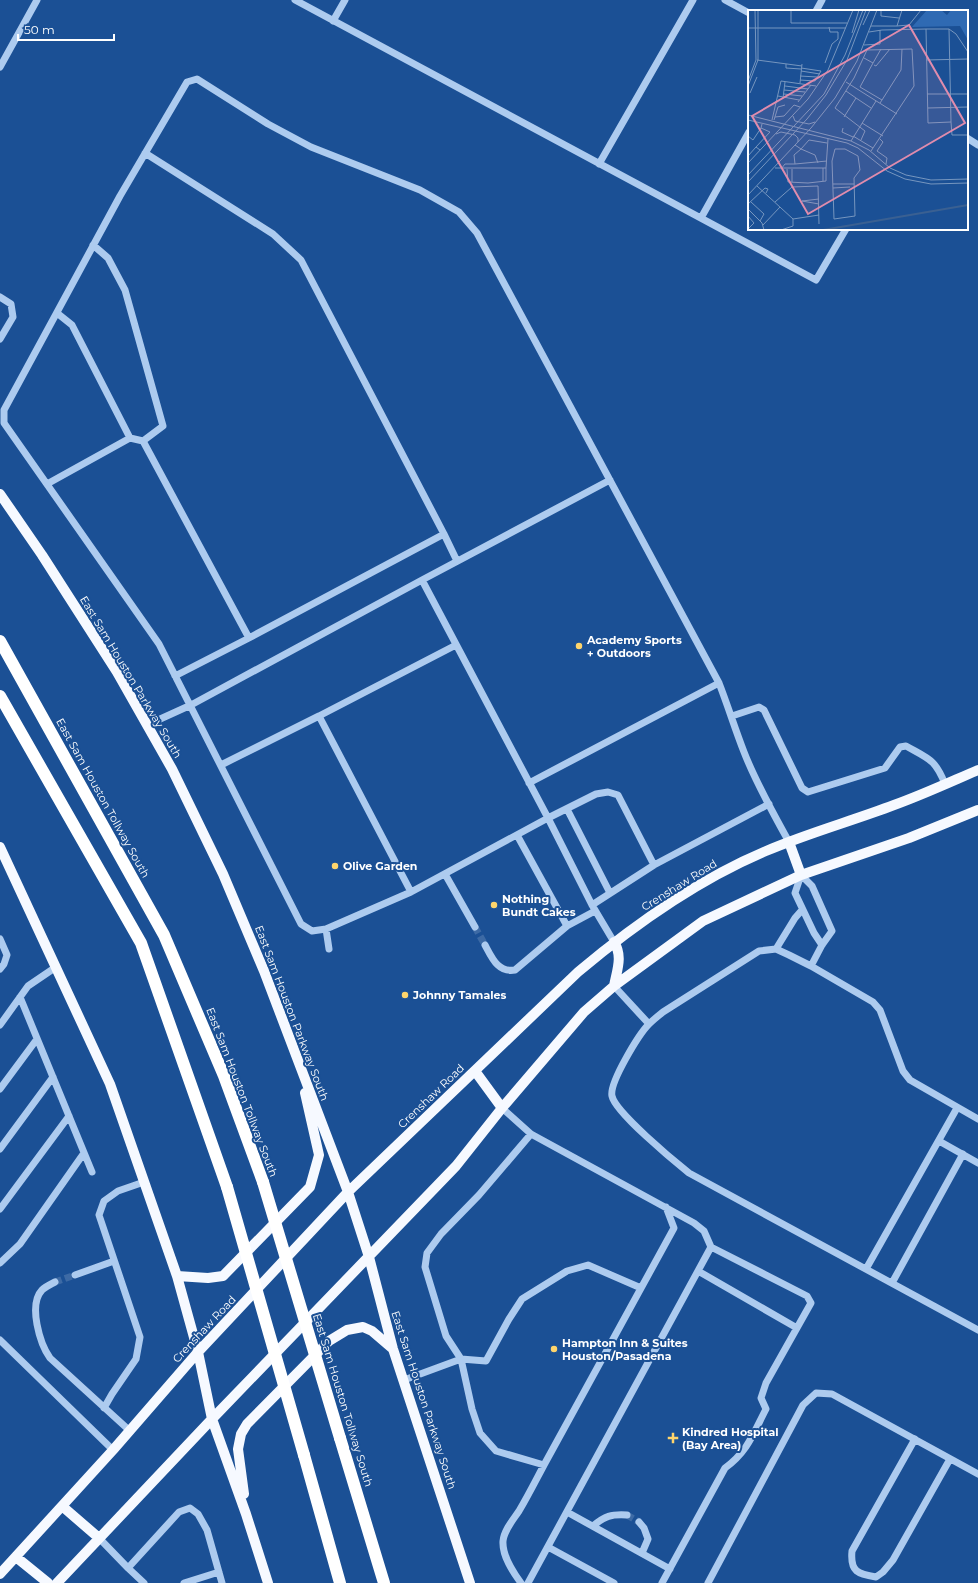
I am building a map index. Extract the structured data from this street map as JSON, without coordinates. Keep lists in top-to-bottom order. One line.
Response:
{"streets":{"highway":["East Sam Houston Tollway South"],"main road":["East Sam Houston Parkway South","Crenshaw Road"]},"crossings":[["East Sam Houston Parkway South","Crenshaw Road"]],"places":{"other":["Academy Sports + Outdoors","Olive Garden","Nothing Bundt Cakes","Johnny Tamales","Hampton Inn & Suites Houston/Pasadena"],"health":["Kindred Hospital (Bay Area)"]},"scale_bar":"50 m"}
